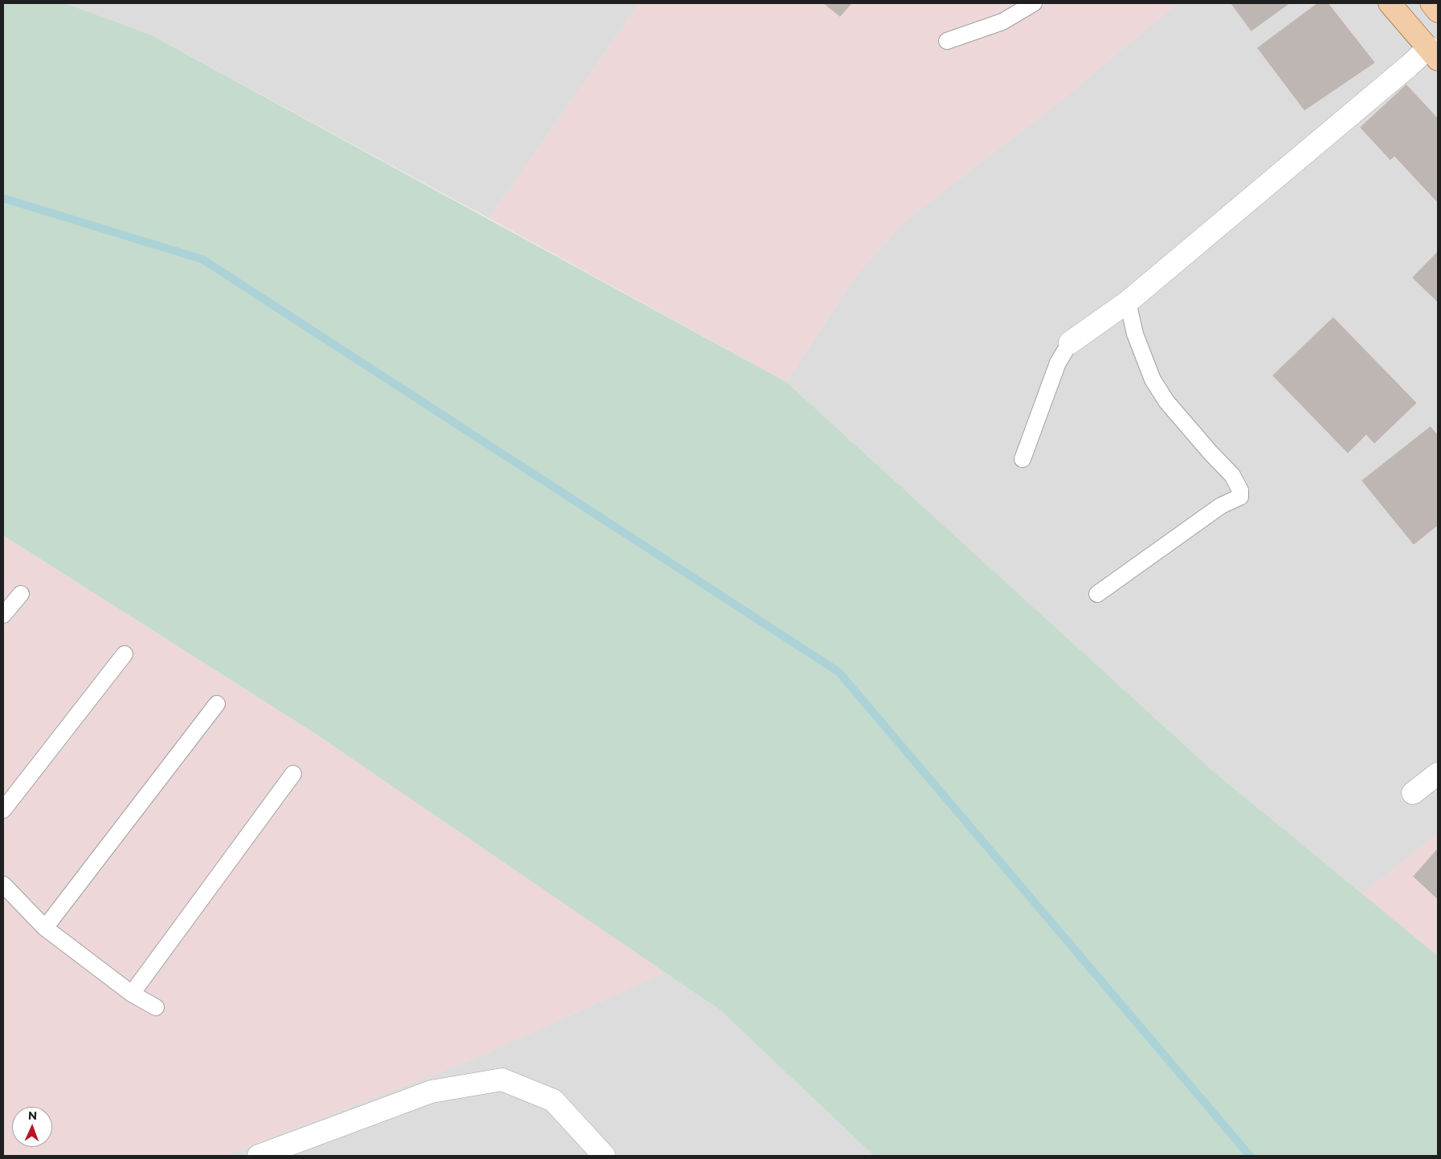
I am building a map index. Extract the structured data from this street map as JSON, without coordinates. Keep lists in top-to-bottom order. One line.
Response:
{"north":"top"}
